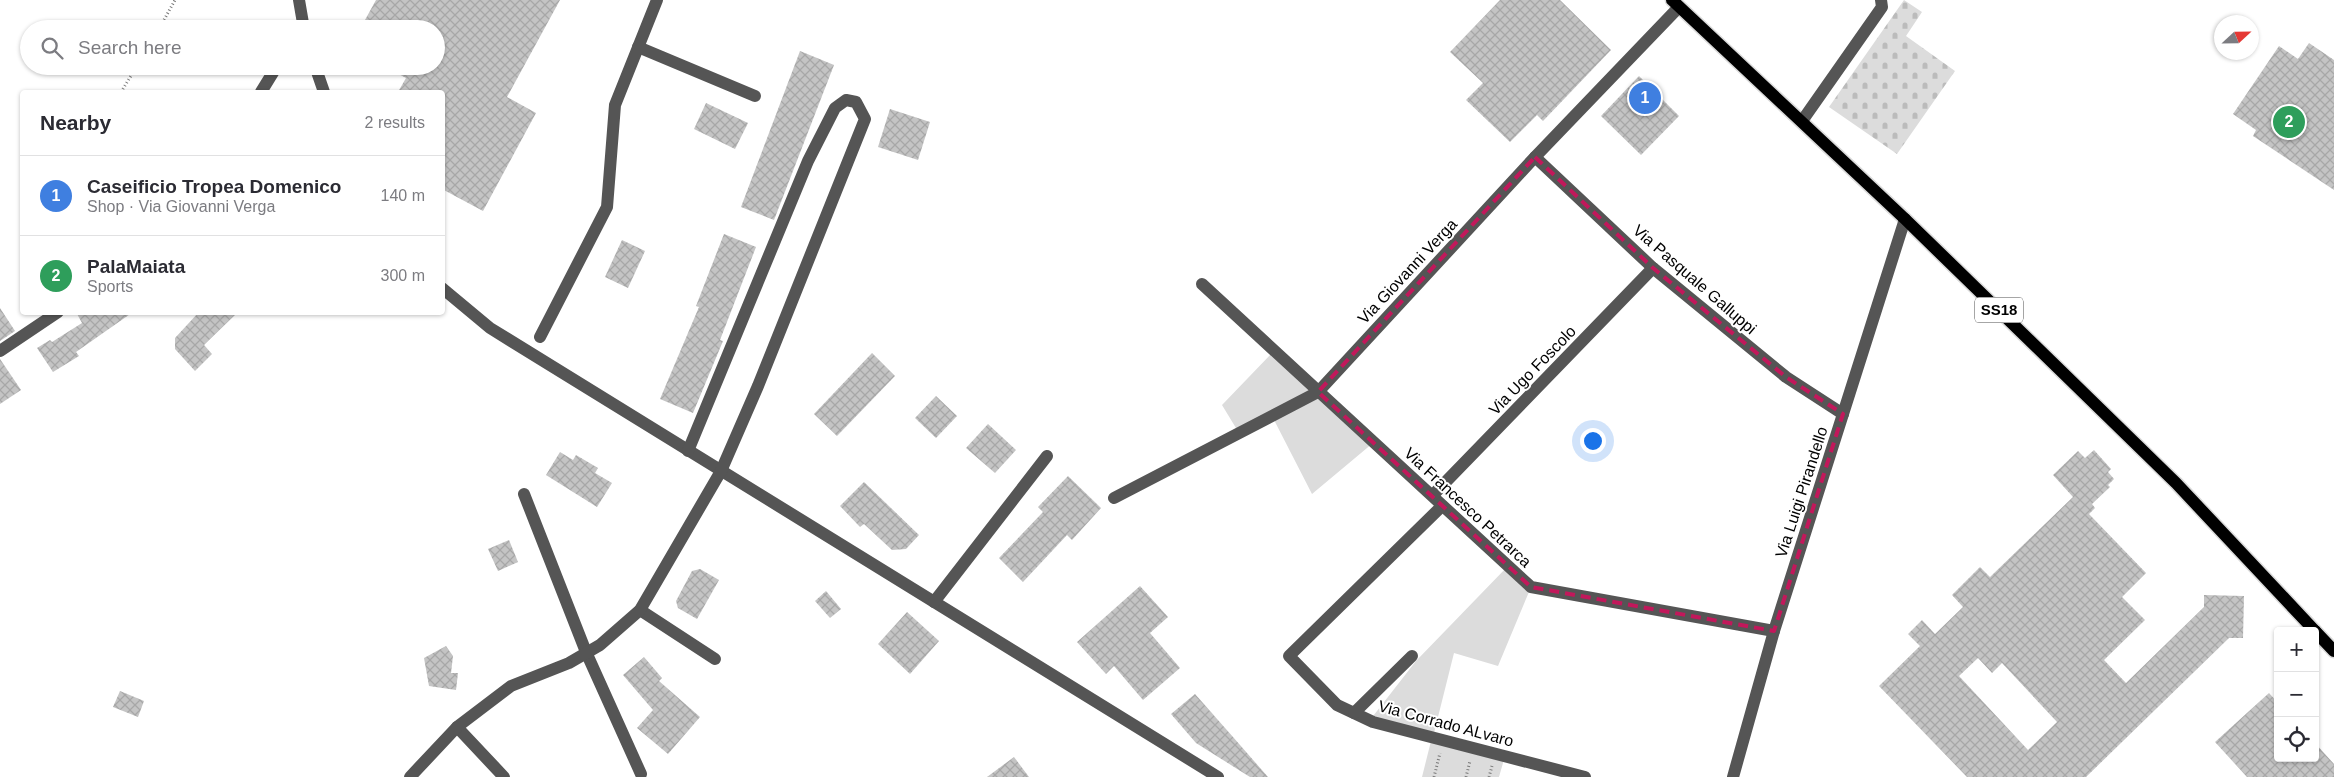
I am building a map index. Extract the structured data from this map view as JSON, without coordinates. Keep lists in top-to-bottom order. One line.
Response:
{"streets":{"main road":["SS18"],"street":["Via Giovanni Verga","Via Pasquale Galluppi","Via Ugo Foscolo","Via Luigi Pirandello","Via Francesco Petrarca","Via Corrado ALvaro"]},"crossings":[["Via Giovanni Verga","Via Pasquale Galluppi"],["Via Giovanni Verga","SS18"],["Via Giovanni Verga","Via Francesco Petrarca"],["Via Pasquale Galluppi","Via Ugo Foscolo"],["Via Pasquale Galluppi","Via Luigi Pirandello"],["SS18","Via Luigi Pirandello"],["Via Ugo Foscolo","Via Francesco Petrarca"],["Via Luigi Pirandello","Via Francesco Petrarca"],["Via Francesco Petrarca","Via Corrado ALvaro"]],"north":"right","page":{"search":"Search here","pins":["1","2"],"heading":["Nearby","2 results"],"list":[{"mark":"1","name":"Caseificio Tropea Domenico","note":"Shop · Via Giovanni Verga","value":"140 m"},{"mark":"2","name":"PalaMaiata","note":"Sports","value":"300 m"}],"map_buttons":["+","−"]}}
